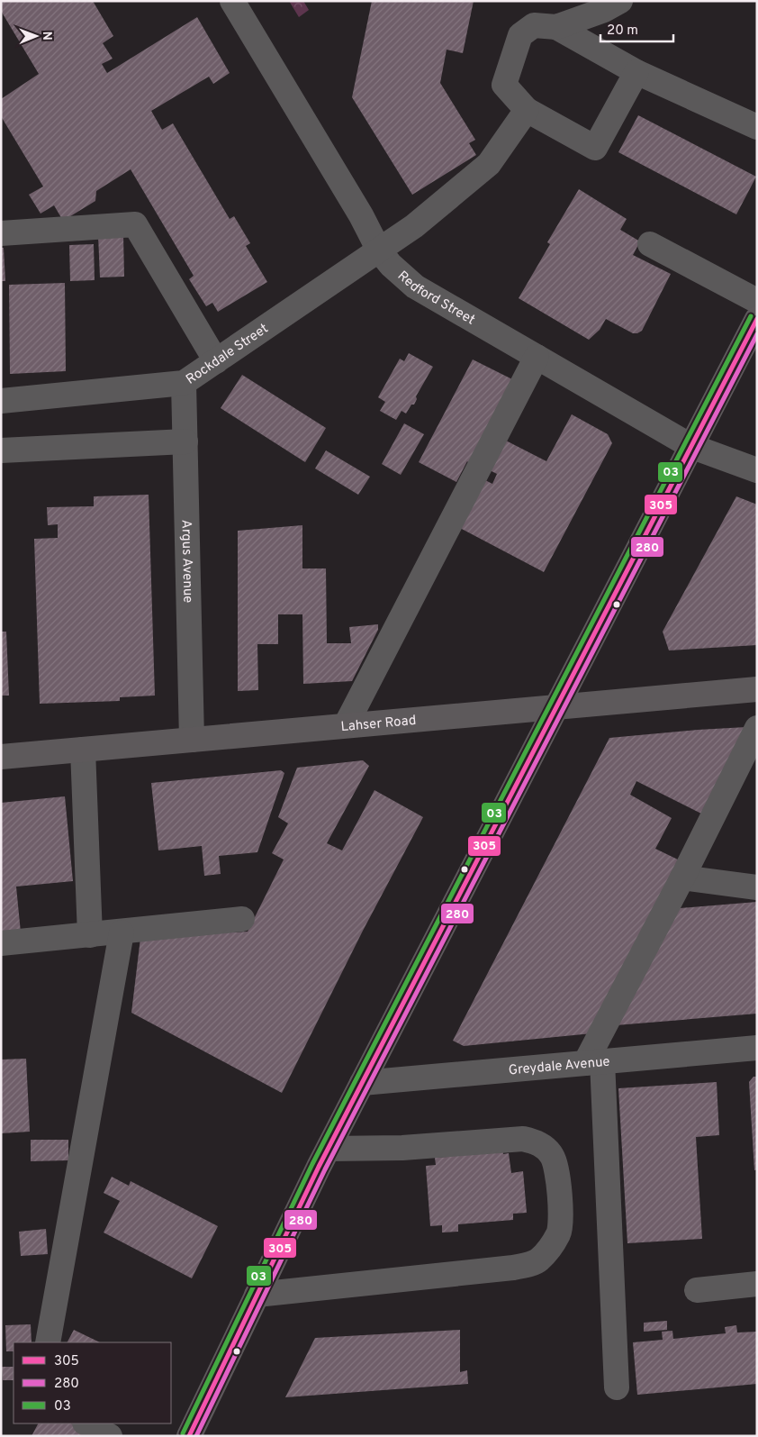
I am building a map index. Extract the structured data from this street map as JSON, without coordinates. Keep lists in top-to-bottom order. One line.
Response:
{"streets":{"main road":["Lahser Road"],"street":["Redford Street","Rockdale Street","Argus Avenue","Greydale Avenue"]},"crossings":[["Redford Street","Rockdale Street"],["Rockdale Street","Argus Avenue"],["Argus Avenue","Lahser Road"]],"lines":["transit line 03","transit line 305","transit line 280"],"legend":["305","280","03"],"scale_bar":"20 m","north":"right"}
